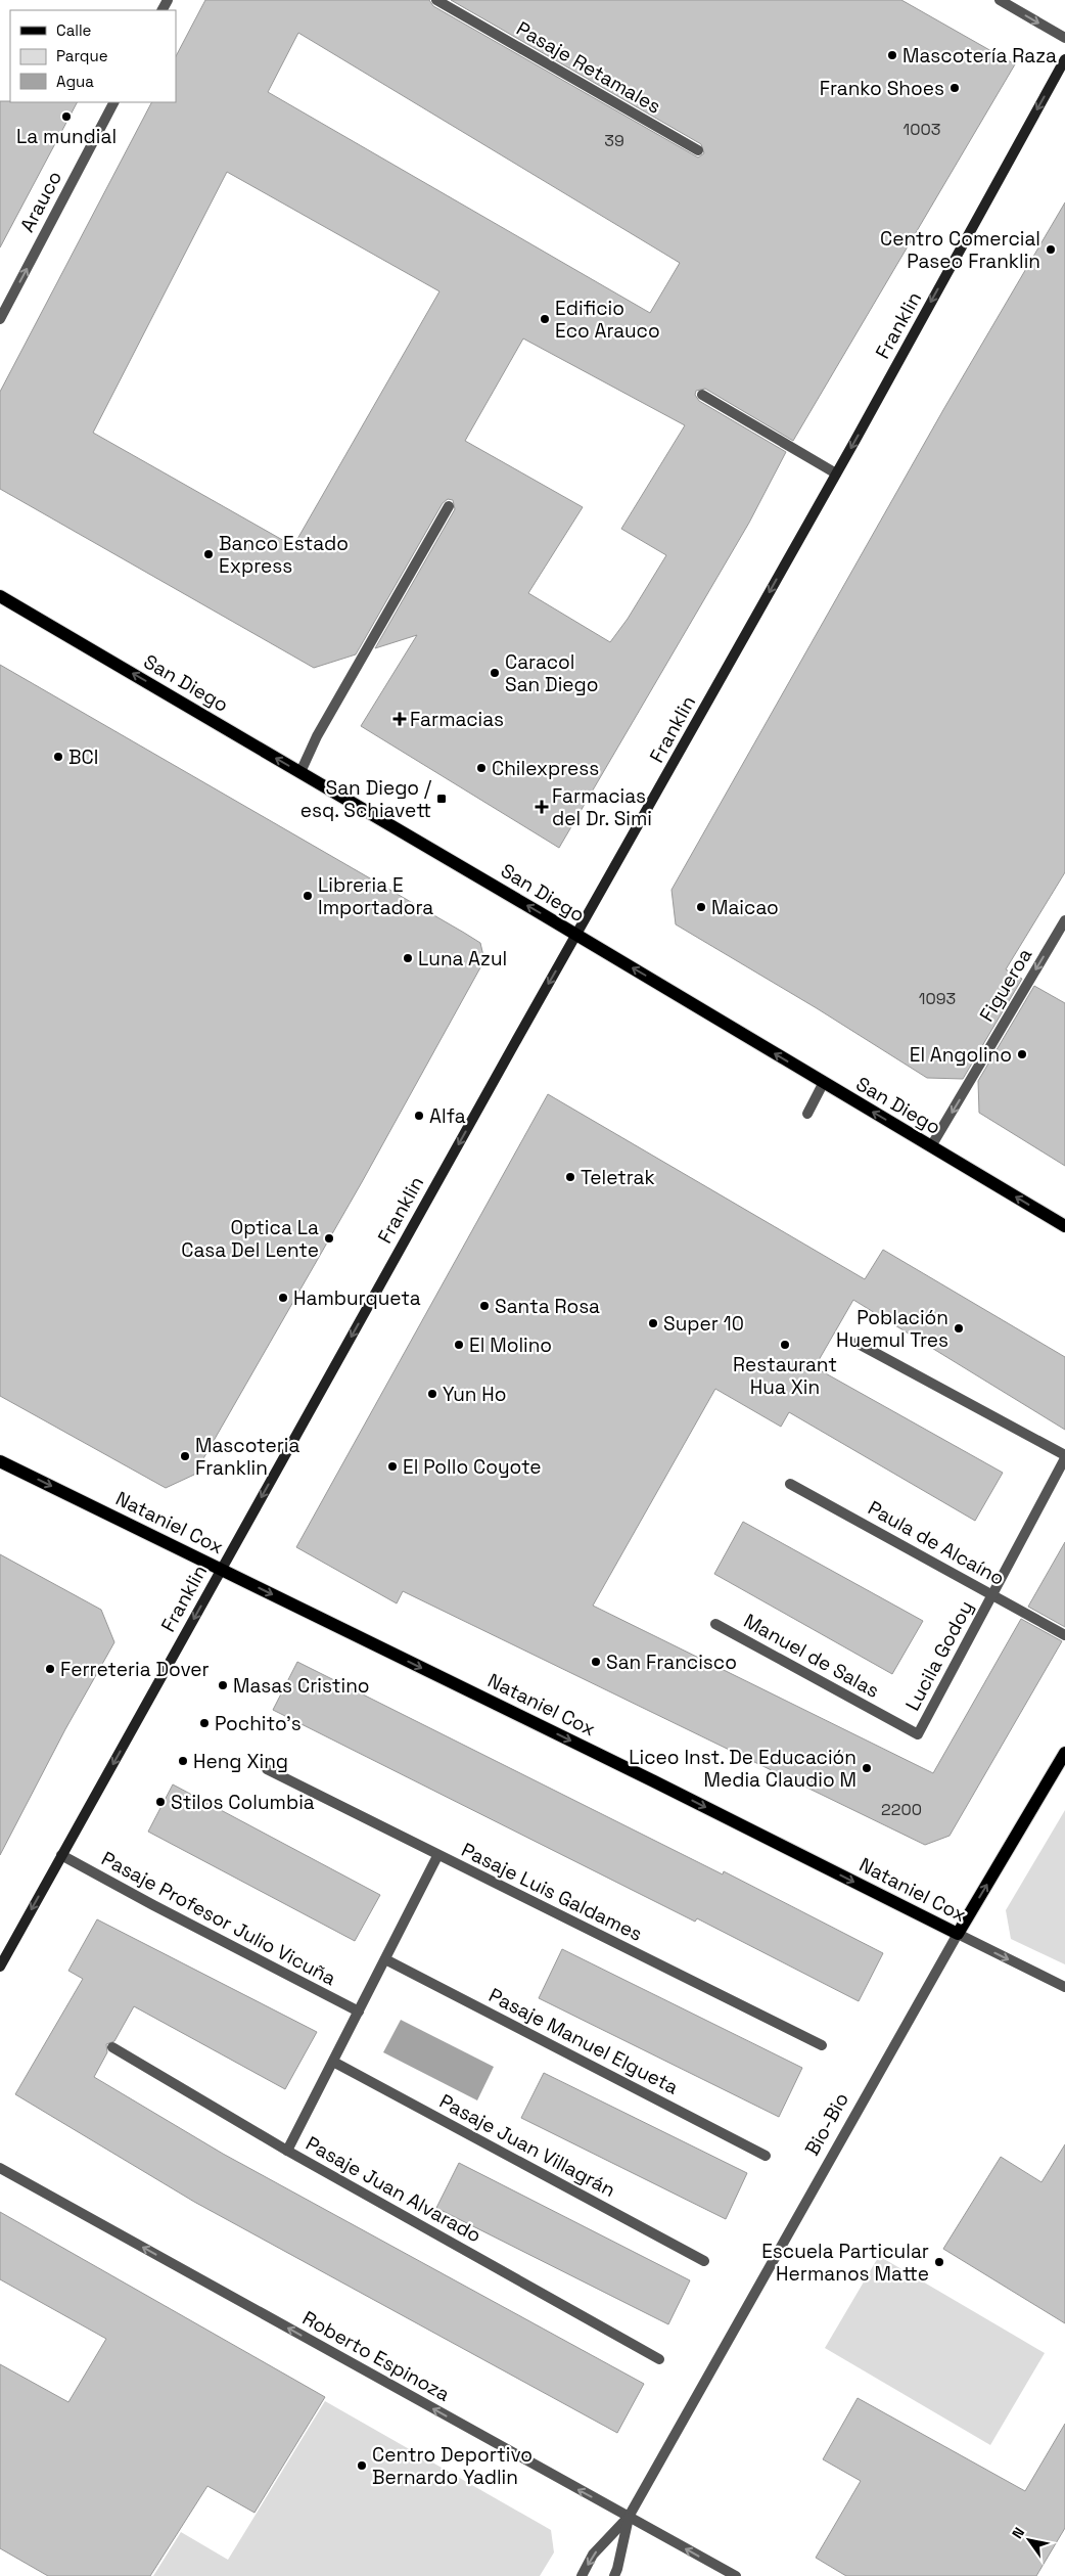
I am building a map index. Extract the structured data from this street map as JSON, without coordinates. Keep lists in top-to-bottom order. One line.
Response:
{"streets":{"main road":["Franklin","San Diego","Nataniel Cox","Bio-Bio"],"street":["Pasaje Retamales","Arauco","Figueroa","Paula de Alcaíno","Manuel de Salas","Lucila Godoy","Pasaje Luis Galdames","Pasaje Profesor Julio Vicuña","Pasaje Manuel Elgueta","Pasaje Juan Villagrán","Pasaje Juan Alvarado","Roberto Espinoza"]},"crossings":[["Franklin","San Diego"],["Franklin","Nataniel Cox"],["Franklin","Pasaje Profesor Julio Vicuña"],["San Diego","Figueroa"],["Nataniel Cox","Bio-Bio"],["Paula de Alcaíno","Lucila Godoy"],["Manuel de Salas","Lucila Godoy"],["Bio-Bio","Roberto Espinoza"]],"one_way":["Arauco","Franklin","San Diego","Figueroa","Nataniel Cox","Roberto Espinoza"],"places":{"other":["Mascotería Raza","Franko Shoes","La mundial","Centro Comercial Paseo Franklin","Edificio Eco Arauco","Banco Estado Express","Caracol San Diego","BCI","Chilexpress","Libreria E Importadora","Maicao","Luna Azul","El Angolino","Alfa","Teletrak","Optica La Casa Del Lente","Hamburqueta","Santa Rosa","Super 10","Población Huemul Tres","El Molino","Restaurant Hua Xin","Yun Ho","Mascoteria Franklin","El Pollo Coyote","San Francisco","Ferreteria Dover","Masas Cristino","Pochito's","Heng Xing","Liceo Inst. De Educación Media Claudio M","Stilos Columbia","Escuela Particular Hermanos Matte","Centro Deportivo Bernardo Yadlin"],"health":["Farmacias","Farmacias del Dr. Simi"],"transit":["San Diego / esq. Schiavett"]},"house_numbers":["1003","39","1093","2200"],"legend":["Calle","Parque","Agua"],"north":"top left"}
